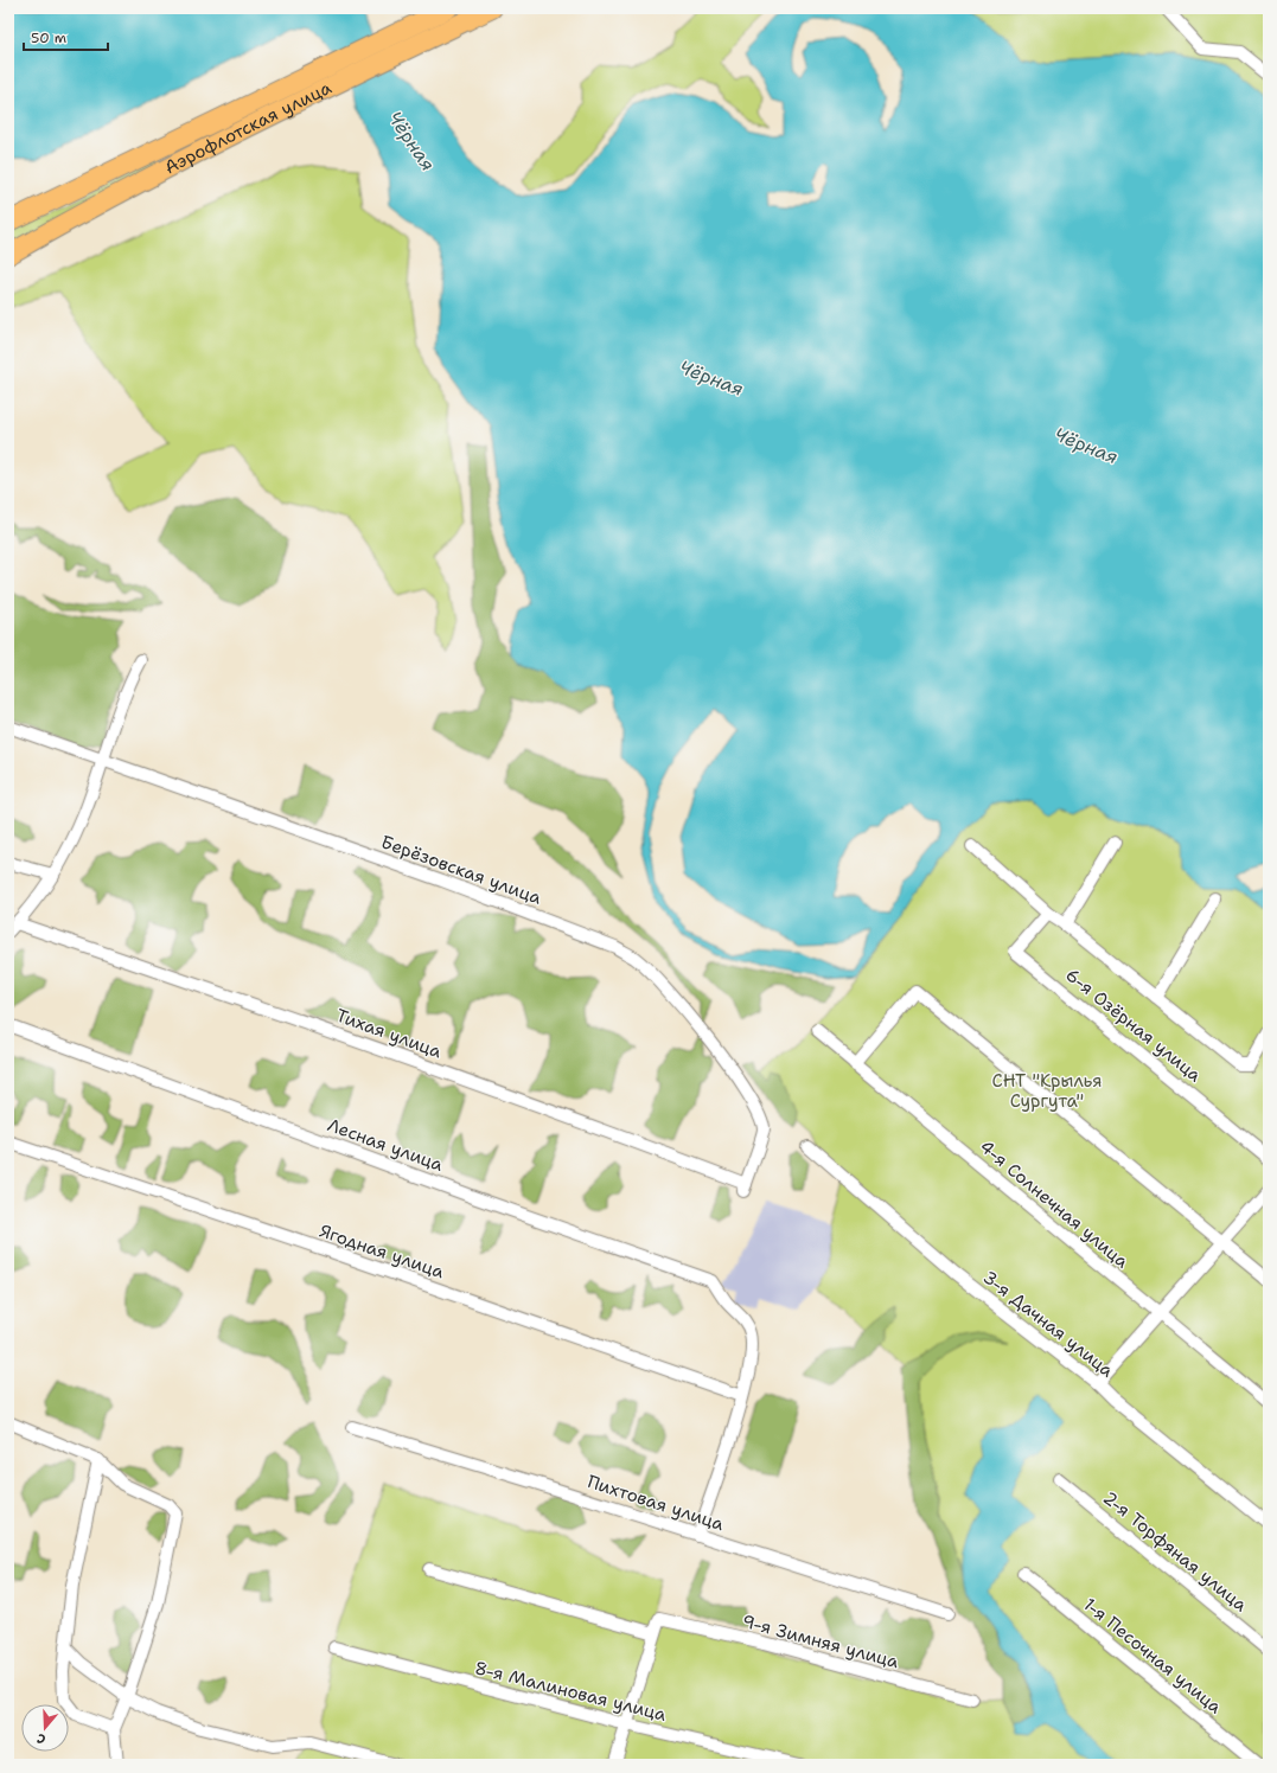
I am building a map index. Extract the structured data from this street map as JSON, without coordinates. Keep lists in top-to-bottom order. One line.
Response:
{"streets":{"main road":["Аэрофлотская улица"],"street":["Берёзовская улица","6-я Озёрная улица","Тихая улица","Лесная улица","4-я Солнечная улица","Ягодная улица","3-я Дачная улица","Пихтовая улица","2-я Торфяная улица","9-я Зимняя улица","1-я Песочная улица","8-я Малиновая улица"]},"crossings":[["Берёзовская улица","Тихая улица"],["Лесная улица","Ягодная улица"],["Лесная улица","Пихтовая улица"]],"water":["Чёрная"],"parks":["CНТ \"Крылья Сургута\""],"scale_bar":"50 m","north":"bottom"}
